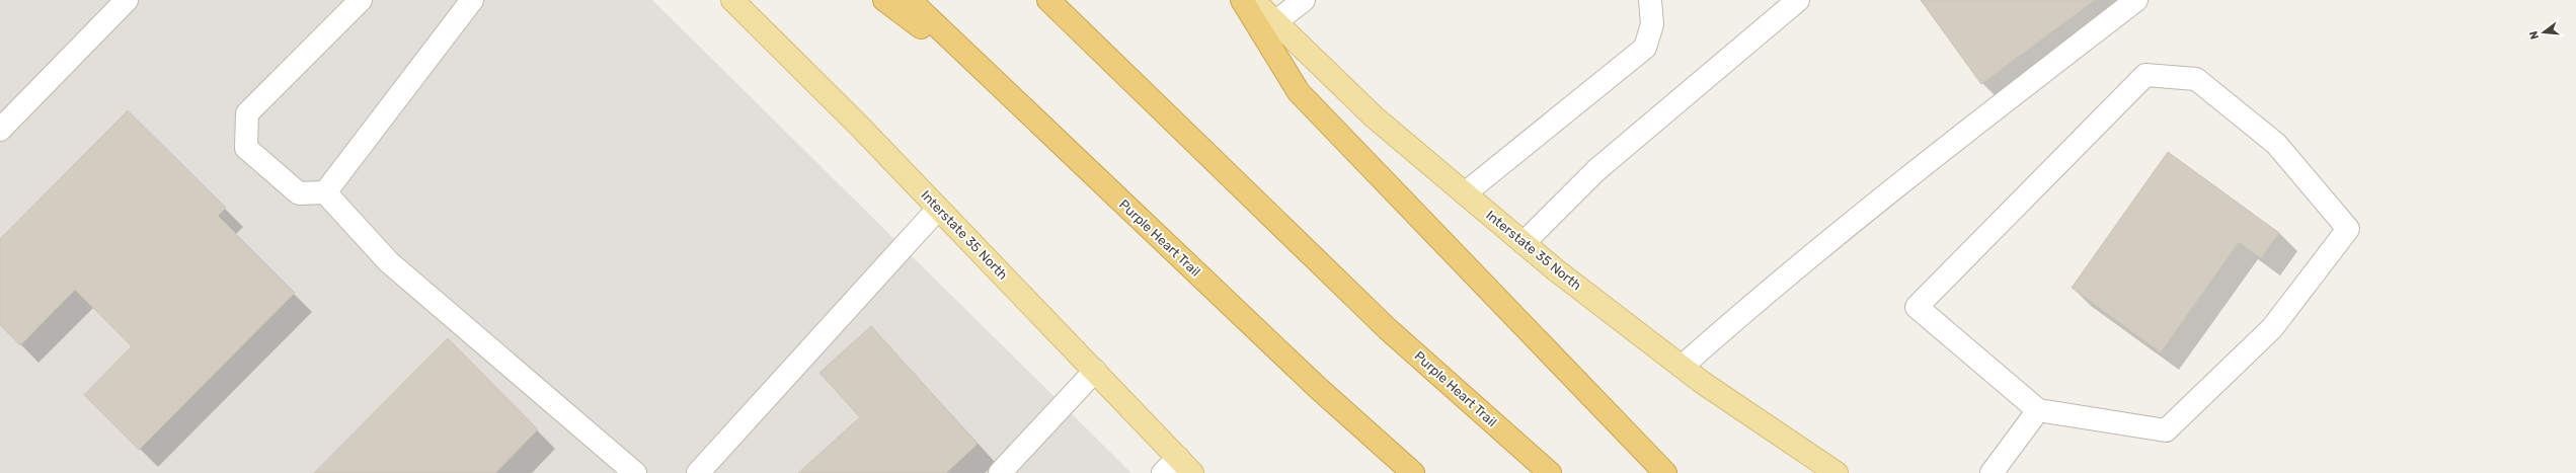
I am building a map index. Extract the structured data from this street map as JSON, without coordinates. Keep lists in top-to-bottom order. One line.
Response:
{"streets":{"highway":["Purple Heart Trail"],"main road":["Interstate 35 North"]},"north":"left"}
